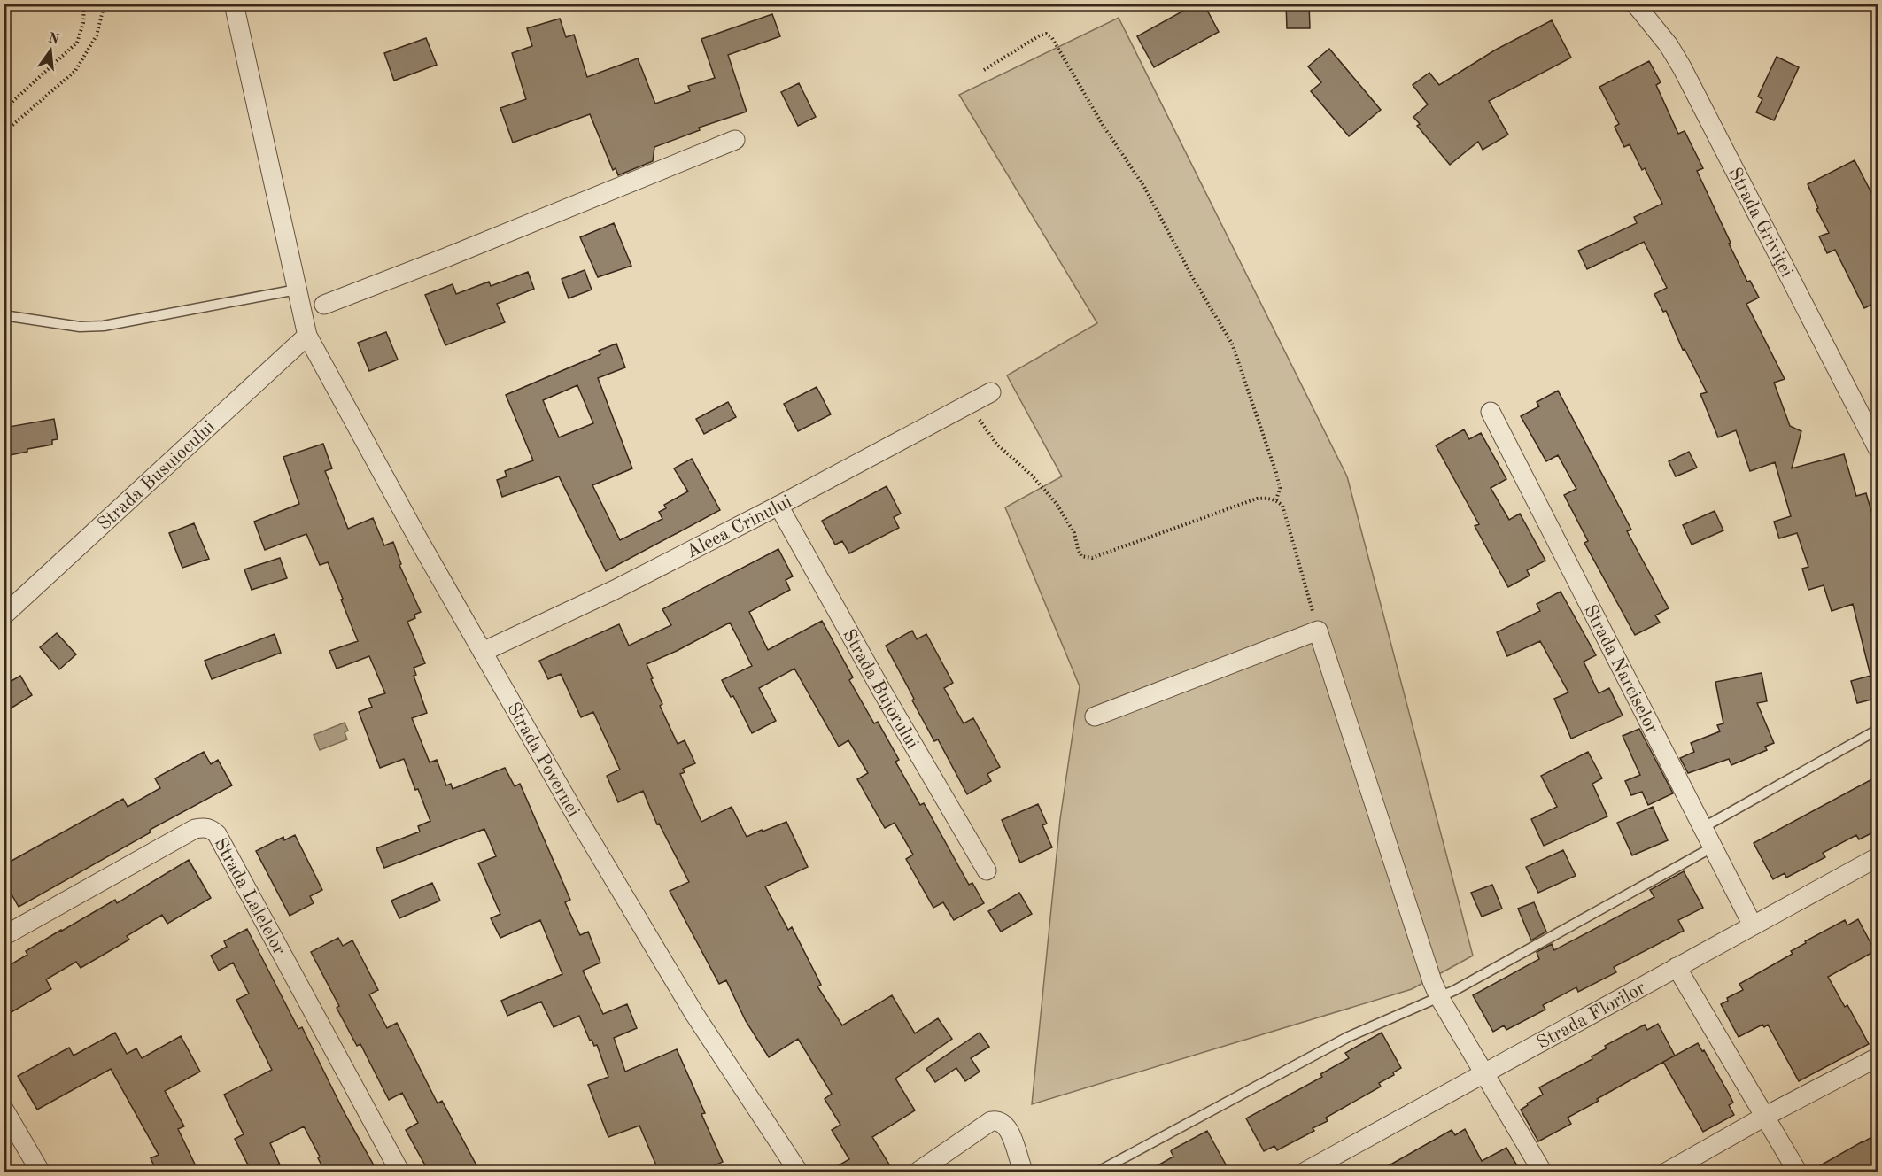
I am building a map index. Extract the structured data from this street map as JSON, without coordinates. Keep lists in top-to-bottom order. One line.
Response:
{"streets":{"street":["Strada Griviței","Strada Busuiocului","Aleea Crinului","Strada Narciselor","Strada Bujorului","Strada Povernei","Strada Lalelelor","Strada Florilor"]},"crossings":[["Strada Busuiocului","Strada Povernei"],["Aleea Crinului","Strada Bujorului"],["Aleea Crinului","Strada Povernei"],["Strada Narciselor","Strada Florilor"]],"north":"top"}
